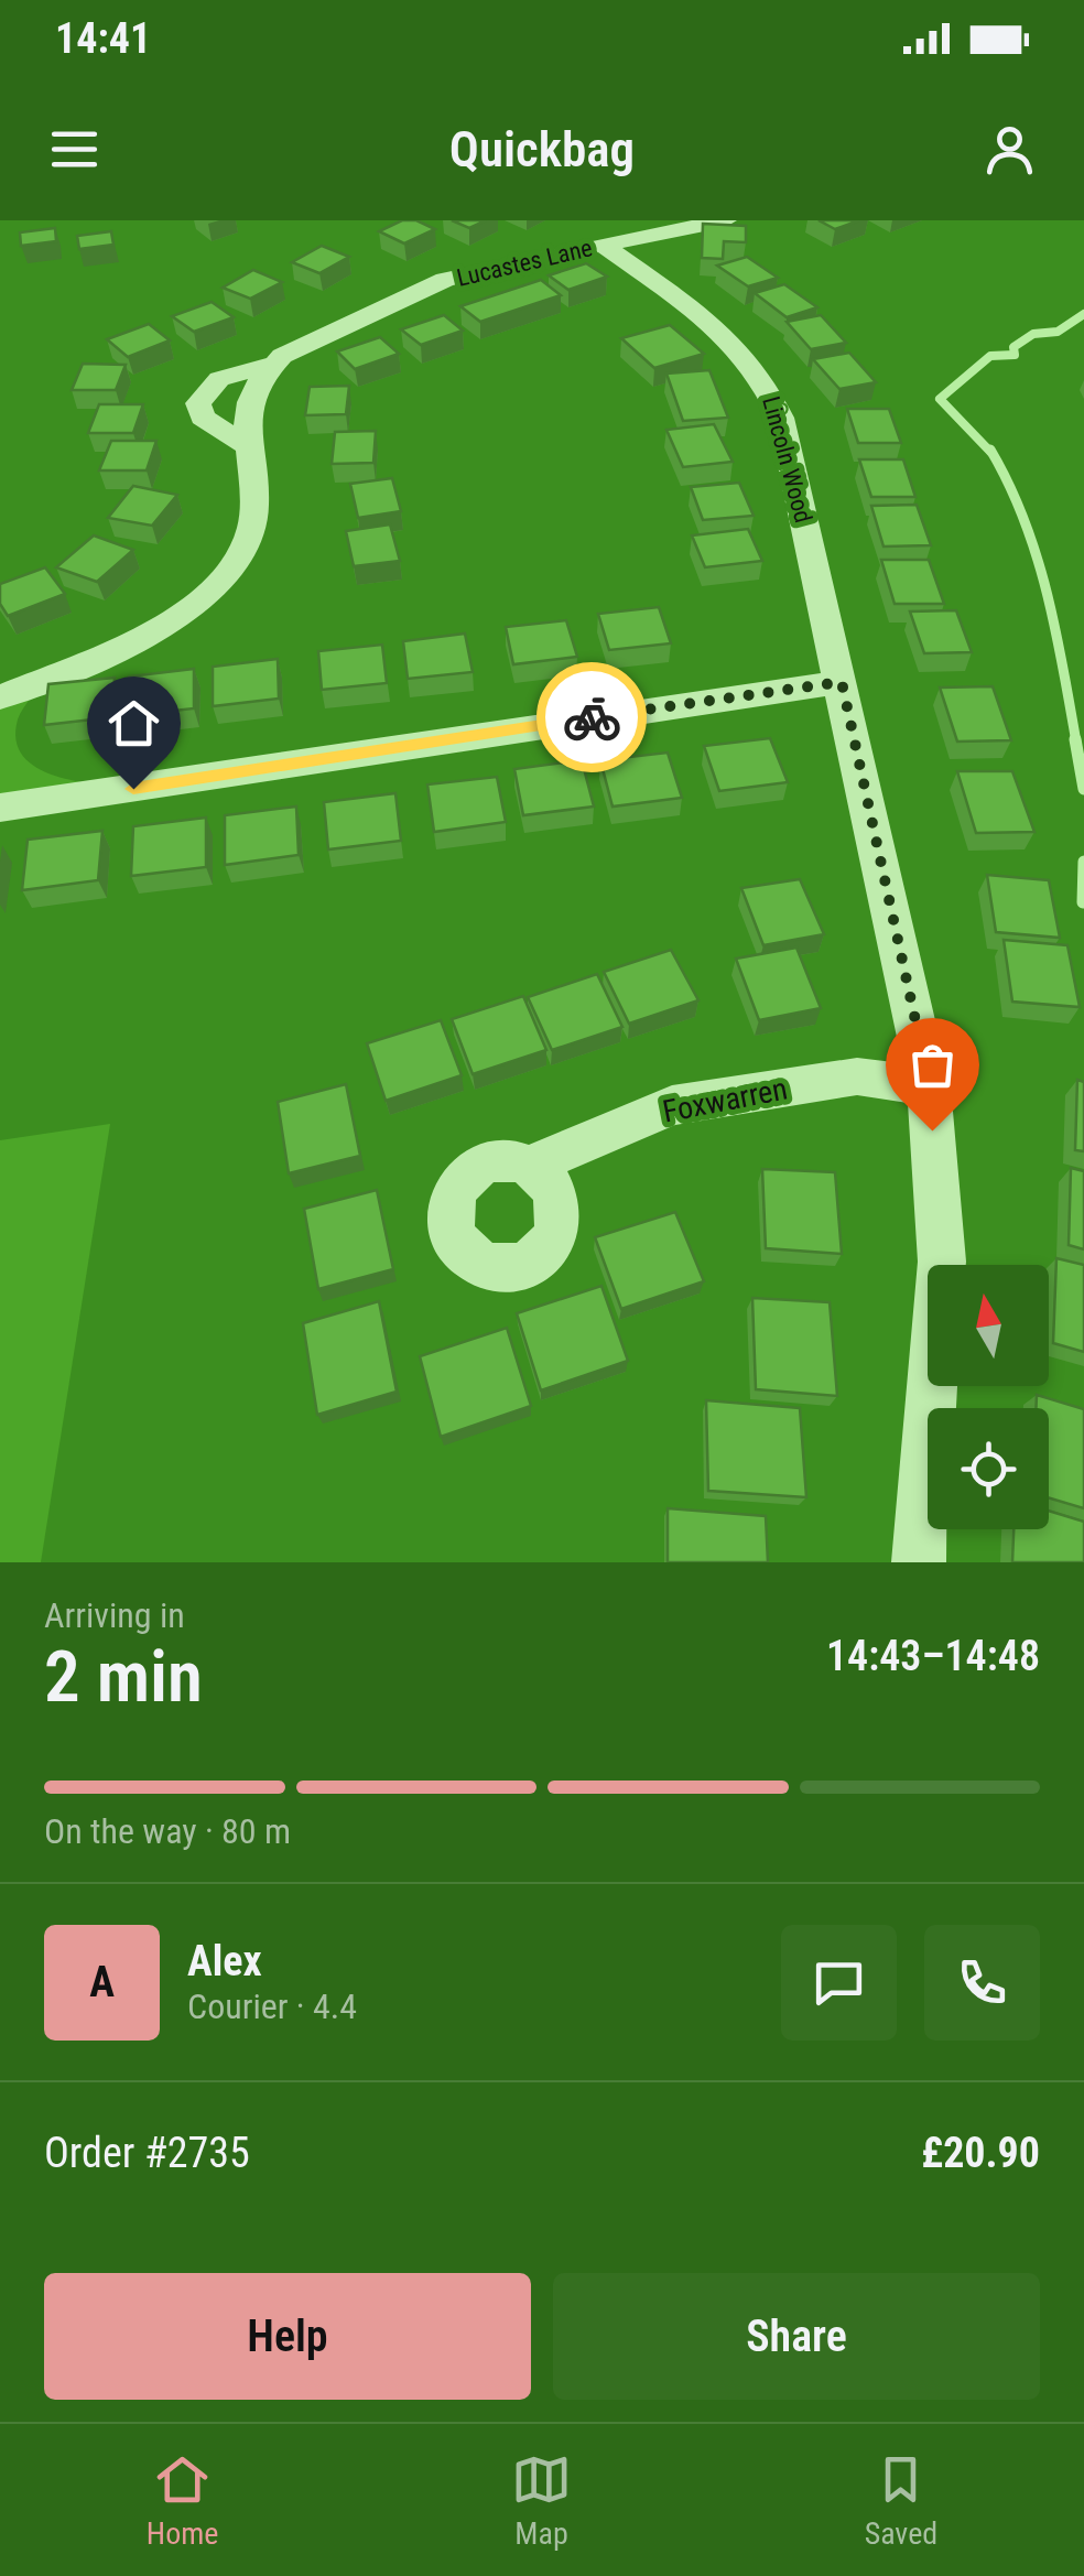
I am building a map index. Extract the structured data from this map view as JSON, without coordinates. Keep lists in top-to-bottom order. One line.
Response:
{"streets":{"street":["Lucastes Lane","Lincoln Wood","Foxwarren"]},"crossings":[["Lucastes Lane","Lincoln Wood"],["Lincoln Wood","Foxwarren"]],"north":"top","page":{"status":"14:41","header":"Quickbag","heading":["2 min","Arriving in","14:43–14:48"],"panel":["Alex","Courier · 4.4","Order #2735","£20.90"],"bar":"On the way · 80 m","round":"A","buttons":["Help","Share"],"tabs":["Home","Map","Saved"]}}
